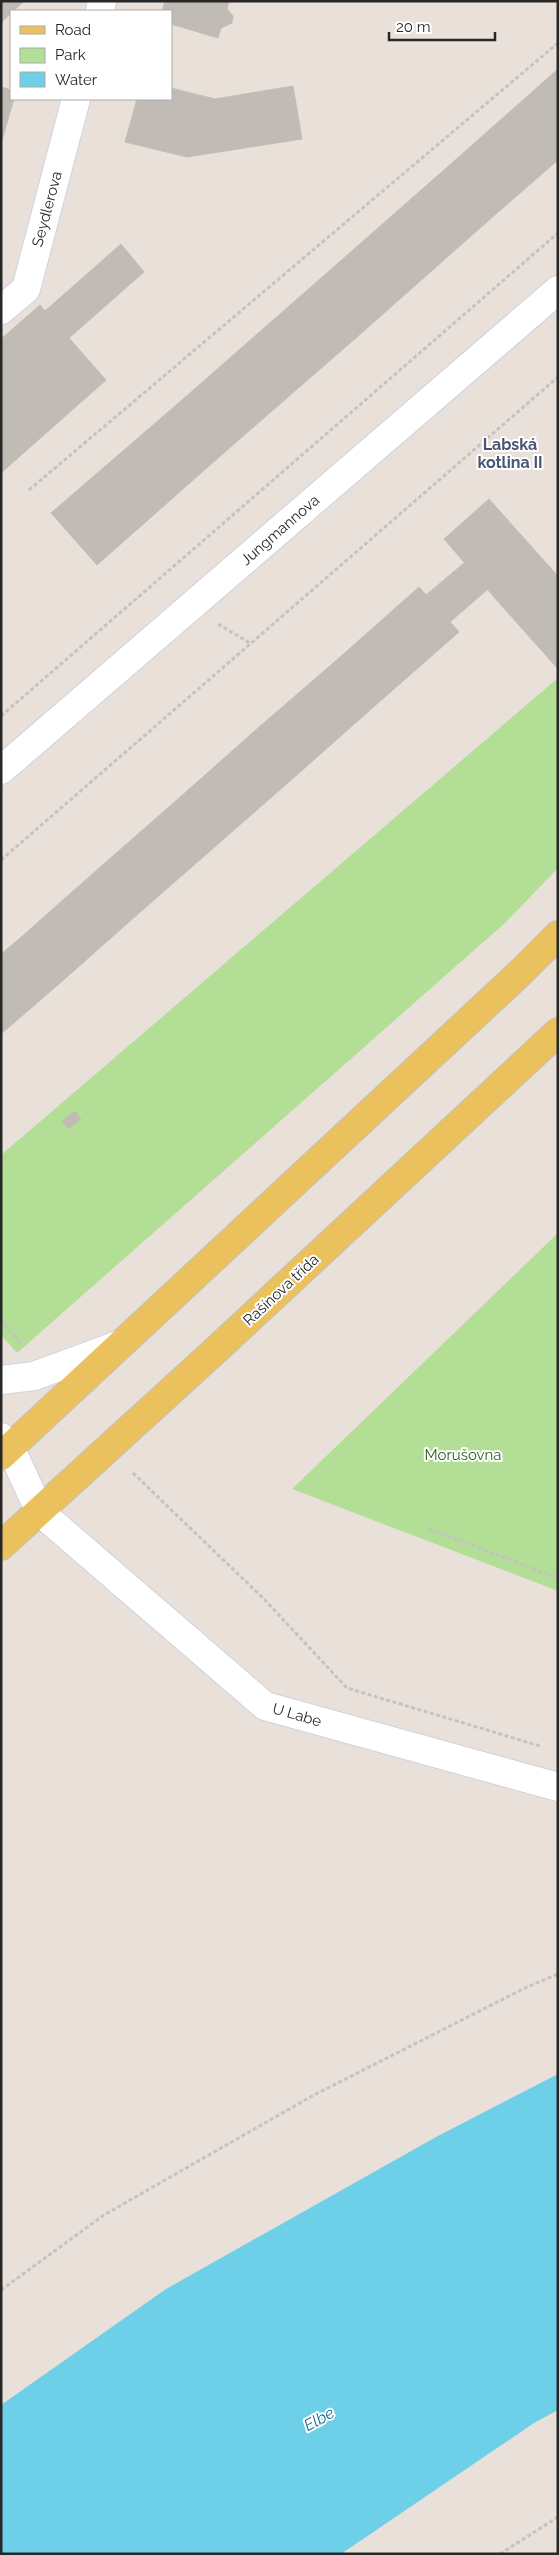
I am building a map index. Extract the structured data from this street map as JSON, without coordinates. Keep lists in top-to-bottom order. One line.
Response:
{"streets":{"main road":["Rašínova třída"],"street":["Seydlerova","Jungmannova","U Labe"]},"crossings":[["Rašínova třída","U Labe"]],"districts":["Labská kotlina II"],"water":["Elbe"],"parks":["Morušovna"],"legend":["Road","Park","Water"],"scale_bar":"20 m"}
